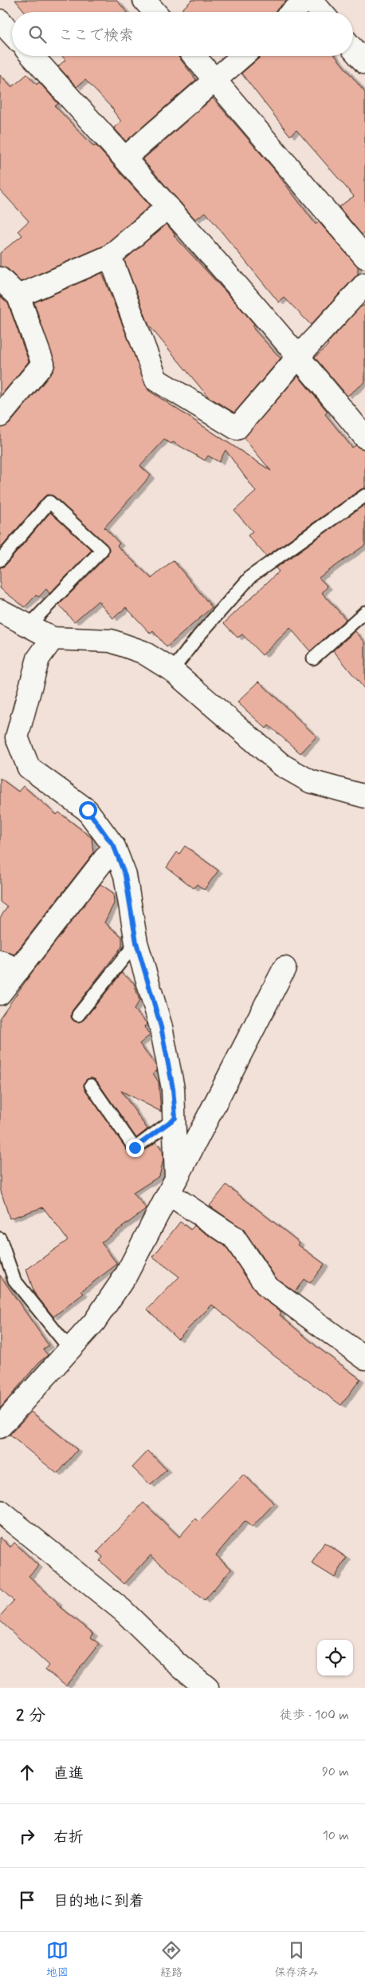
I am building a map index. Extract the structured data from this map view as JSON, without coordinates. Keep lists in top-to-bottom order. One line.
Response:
{"page":{"search":"ここで検索","heading":["2 分","徒歩 · 100 m"],"list":[["直進","90 m"],["右折","10 m"],"目的地に到着"],"nav":["地図","経路","保存済み"]}}
